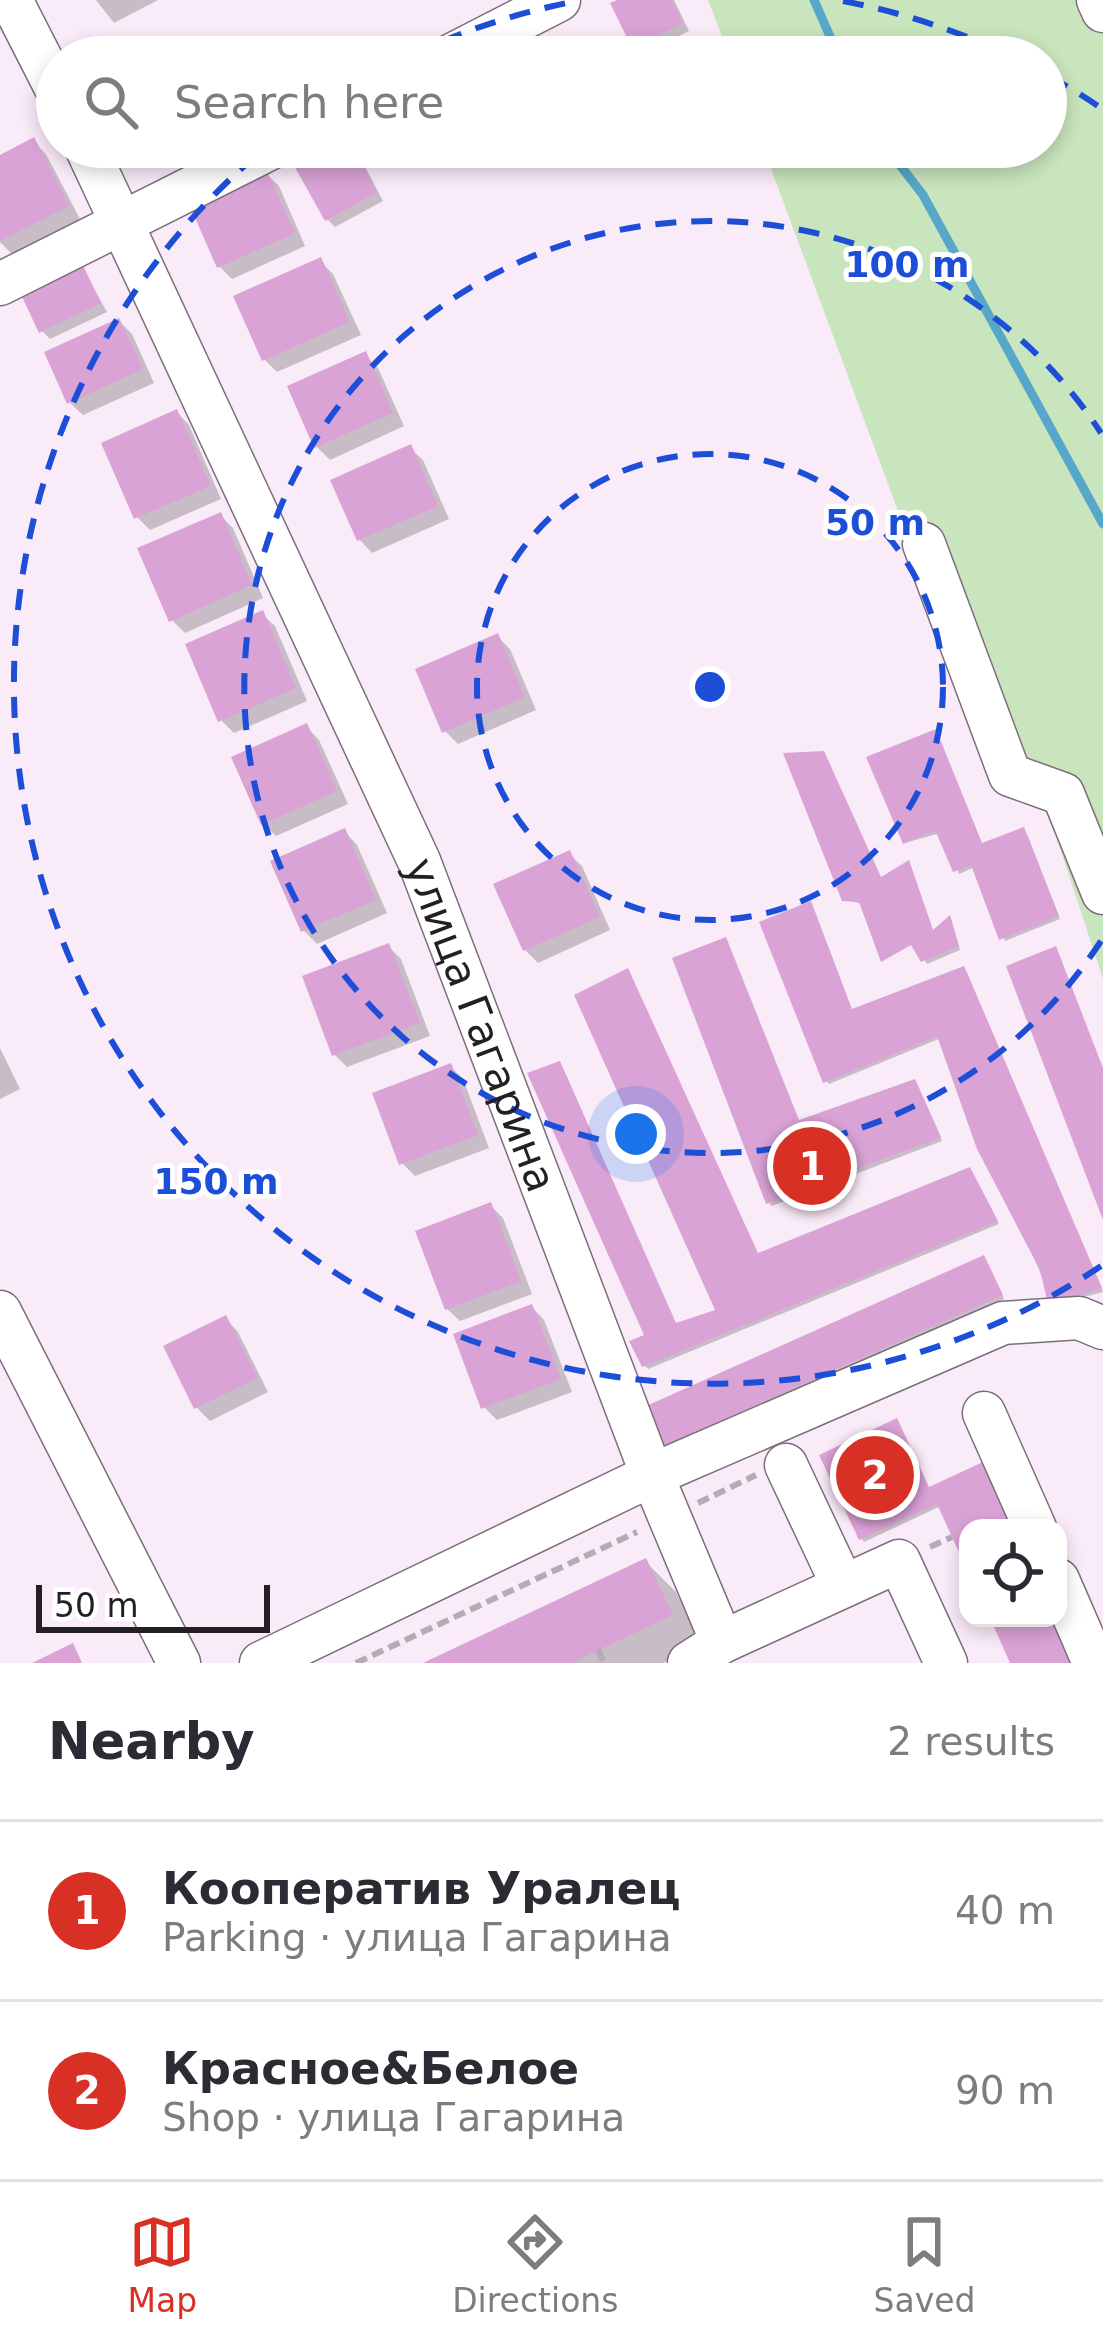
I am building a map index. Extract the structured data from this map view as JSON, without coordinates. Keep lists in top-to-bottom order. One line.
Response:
{"streets":{"street":["улица Гагарина"]},"scale_bar":"50 m","page":{"search":"Search here","pins":["1","2"],"scale":"50 m","heading":["Nearby","2 results"],"list":[{"mark":"1","name":"Кооператив Уралец","note":"Parking · улица Гагарина","value":"40 m"},{"mark":"2","name":"Красное&Белое","note":"Shop · улица Гагарина","value":"90 m"}],"nav":["Map","Directions","Saved"]},"rings":["100 m","50 m","150 m"]}
